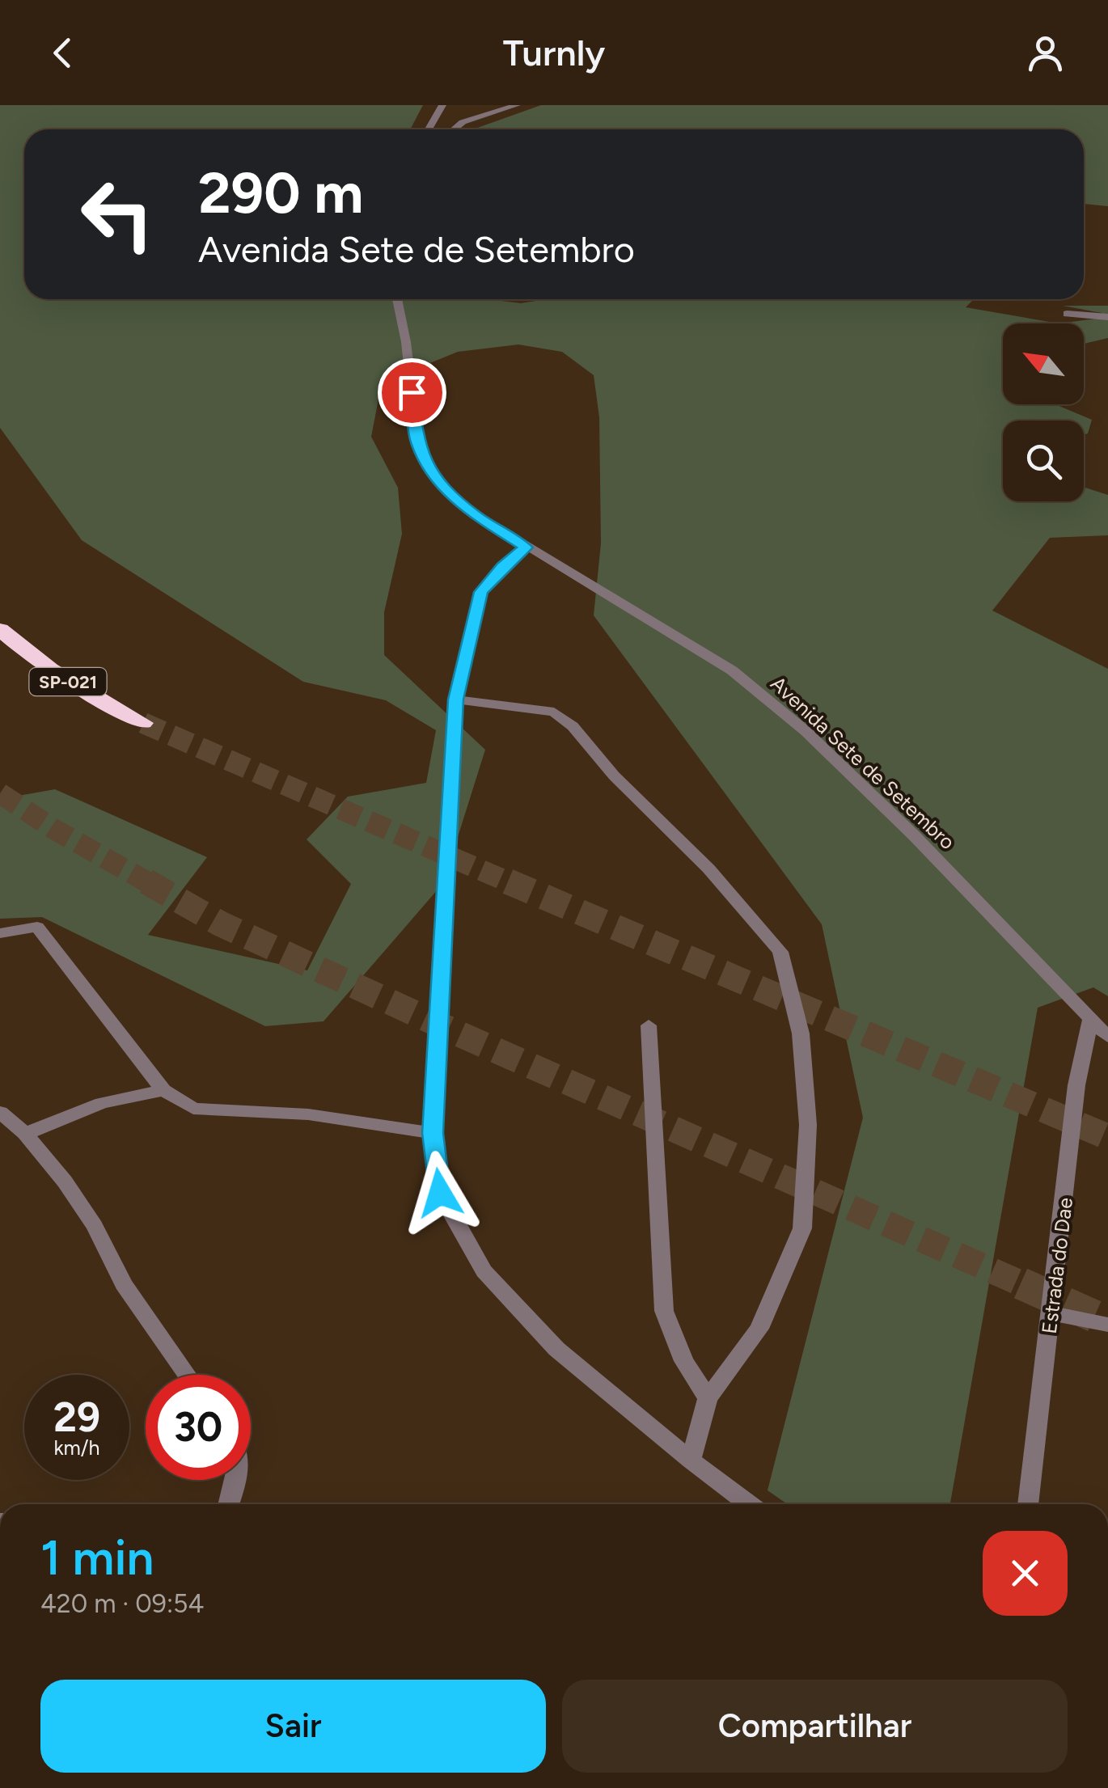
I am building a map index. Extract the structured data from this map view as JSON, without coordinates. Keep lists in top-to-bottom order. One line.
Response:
{"streets":{"highway":["SP-021"],"street":["Avenida Sete de Setembro","Estrada do Dae"]},"crossings":[["Avenida Sete de Setembro","Estrada do Dae"]],"north":"top left","page":{"header":"Turnly","turn":["290 m","Avenida Sete de Setembro"],"speed":"29 km/h","limit":"30","heading":["1 min","420 m · 09:54"],"buttons":["Sair","Compartilhar"]}}
